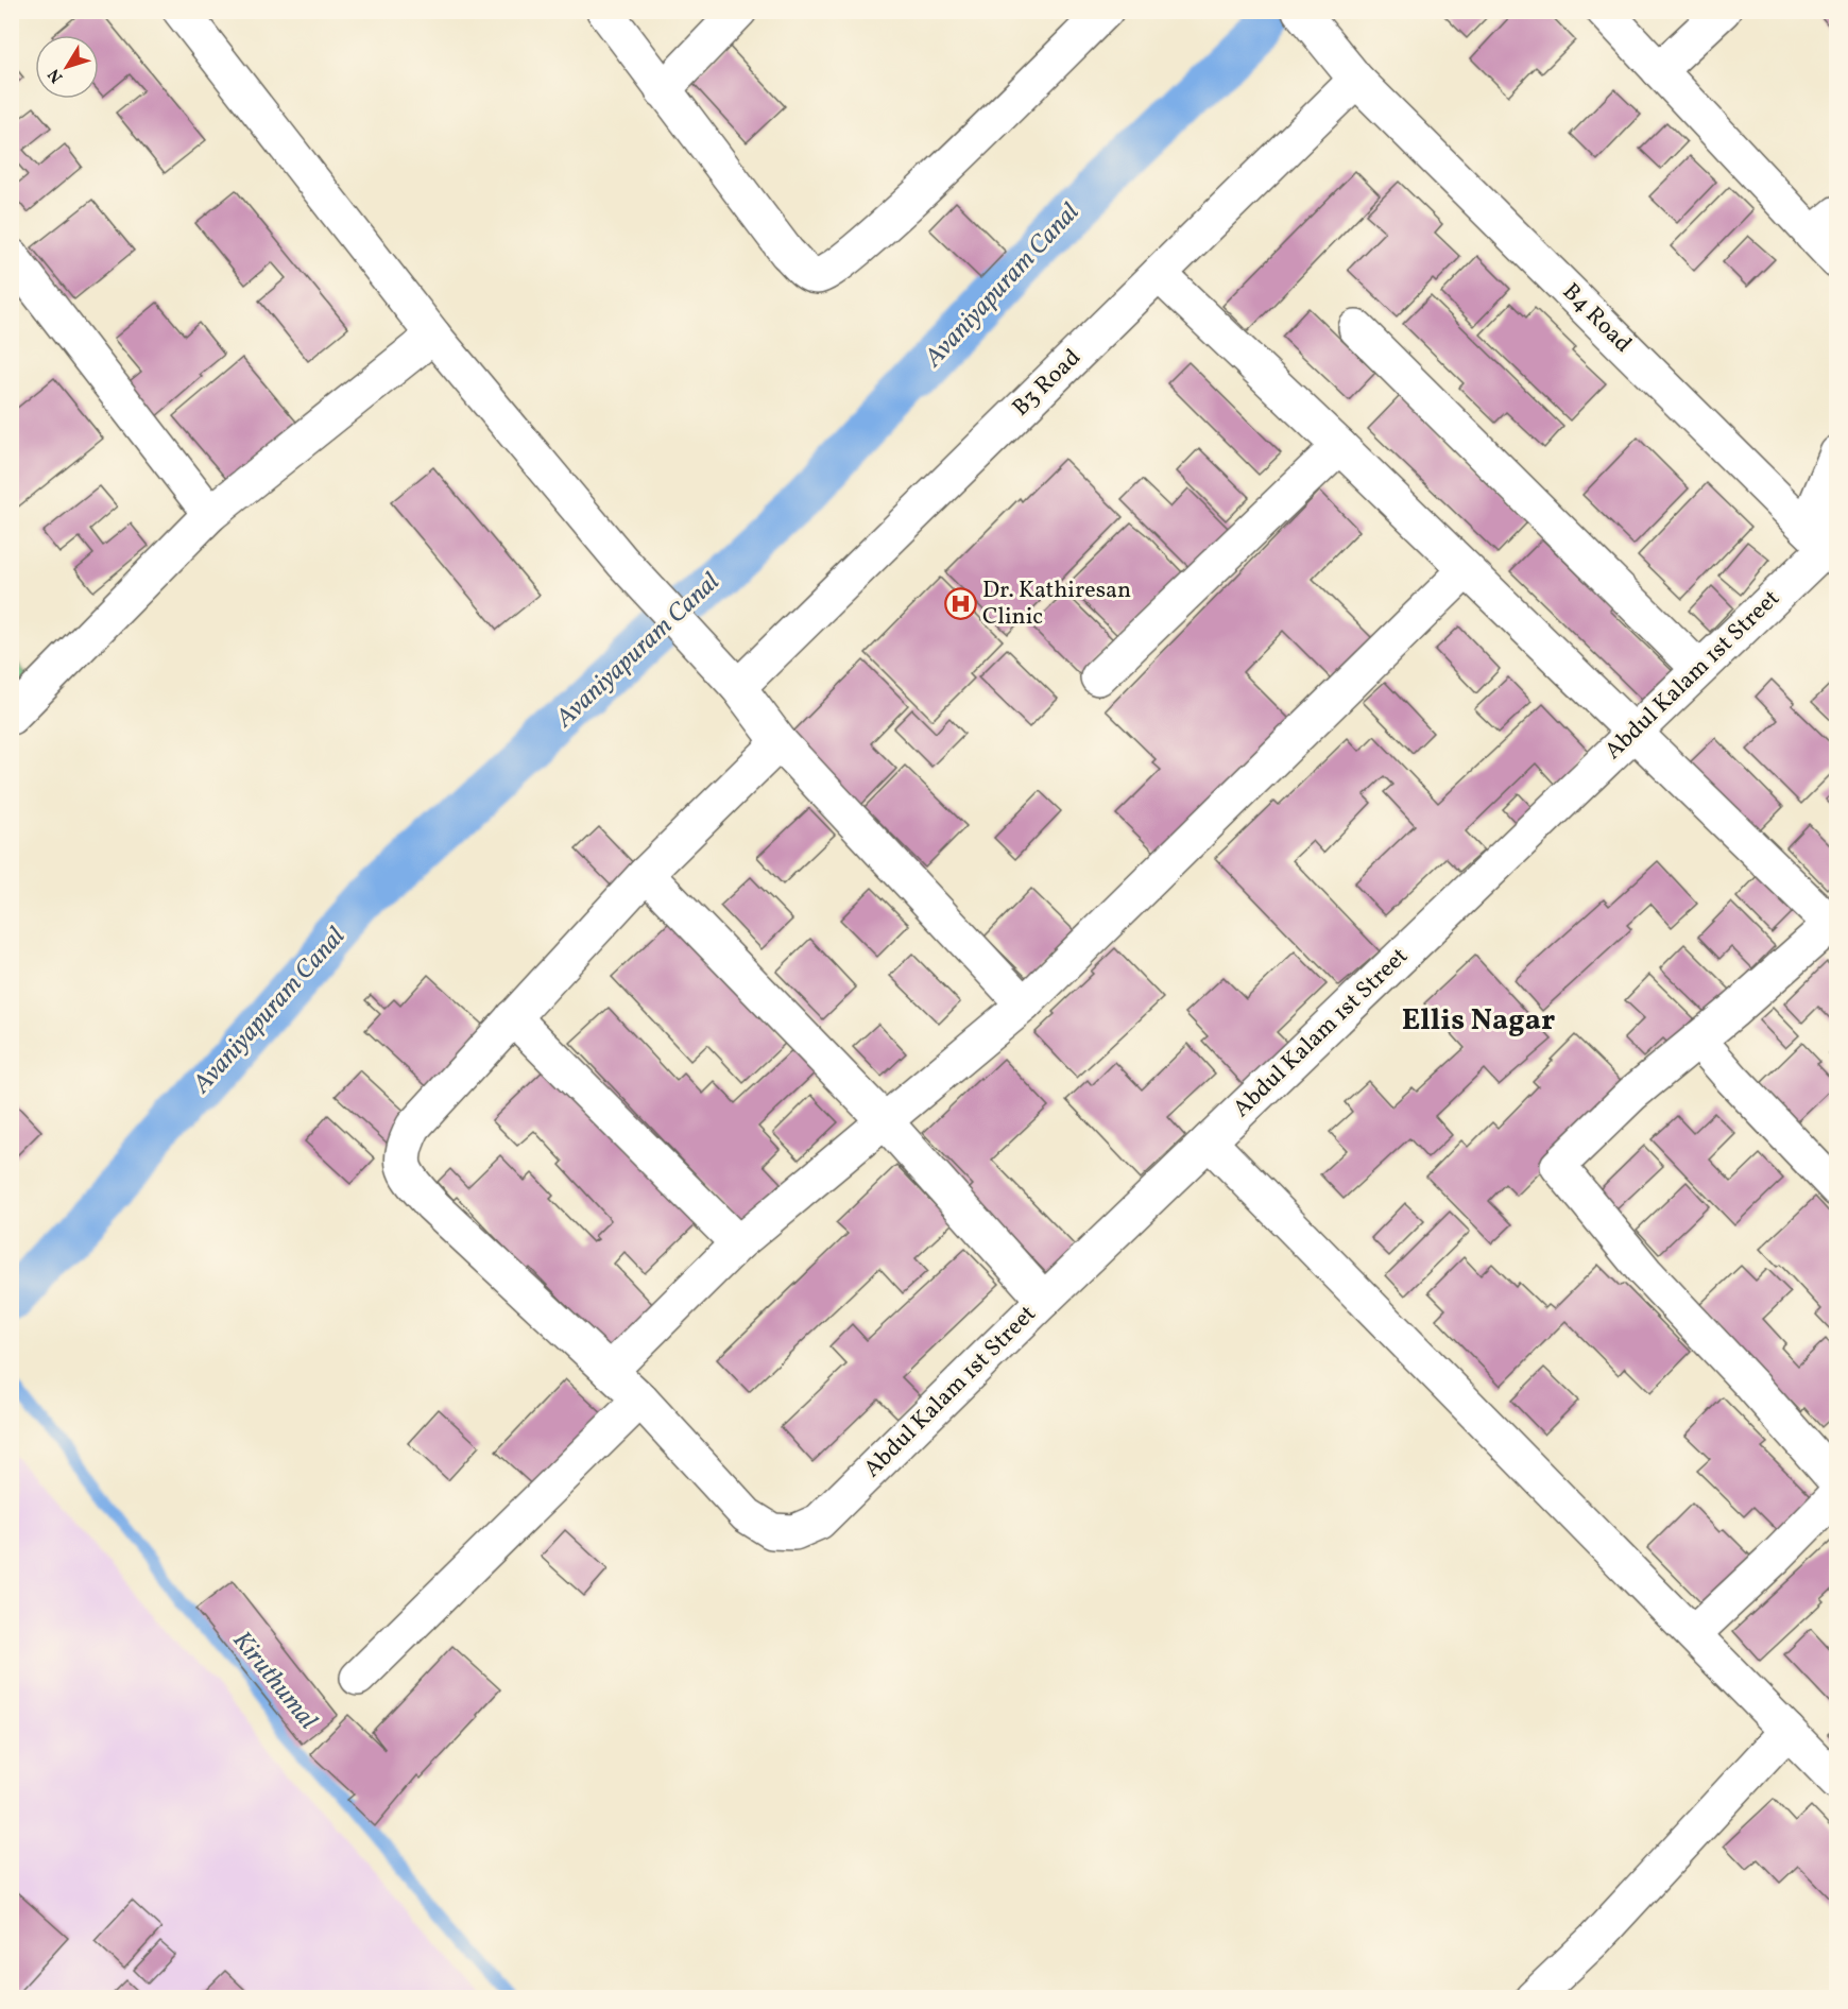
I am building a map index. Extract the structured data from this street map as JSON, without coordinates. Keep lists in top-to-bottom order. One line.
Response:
{"streets":{"street":["B4 Road","B3 Road","Abdul Kalam 1st Street"]},"crossings":[["B4 Road","B3 Road"],["B4 Road","Abdul Kalam 1st Street"]],"districts":["Ellis Nagar"],"water":["Avaniyapuram Canal","Kiruthumal"],"places":{"hospital":["Dr. Kathiresan Clinic"]},"north":"bottom left"}
